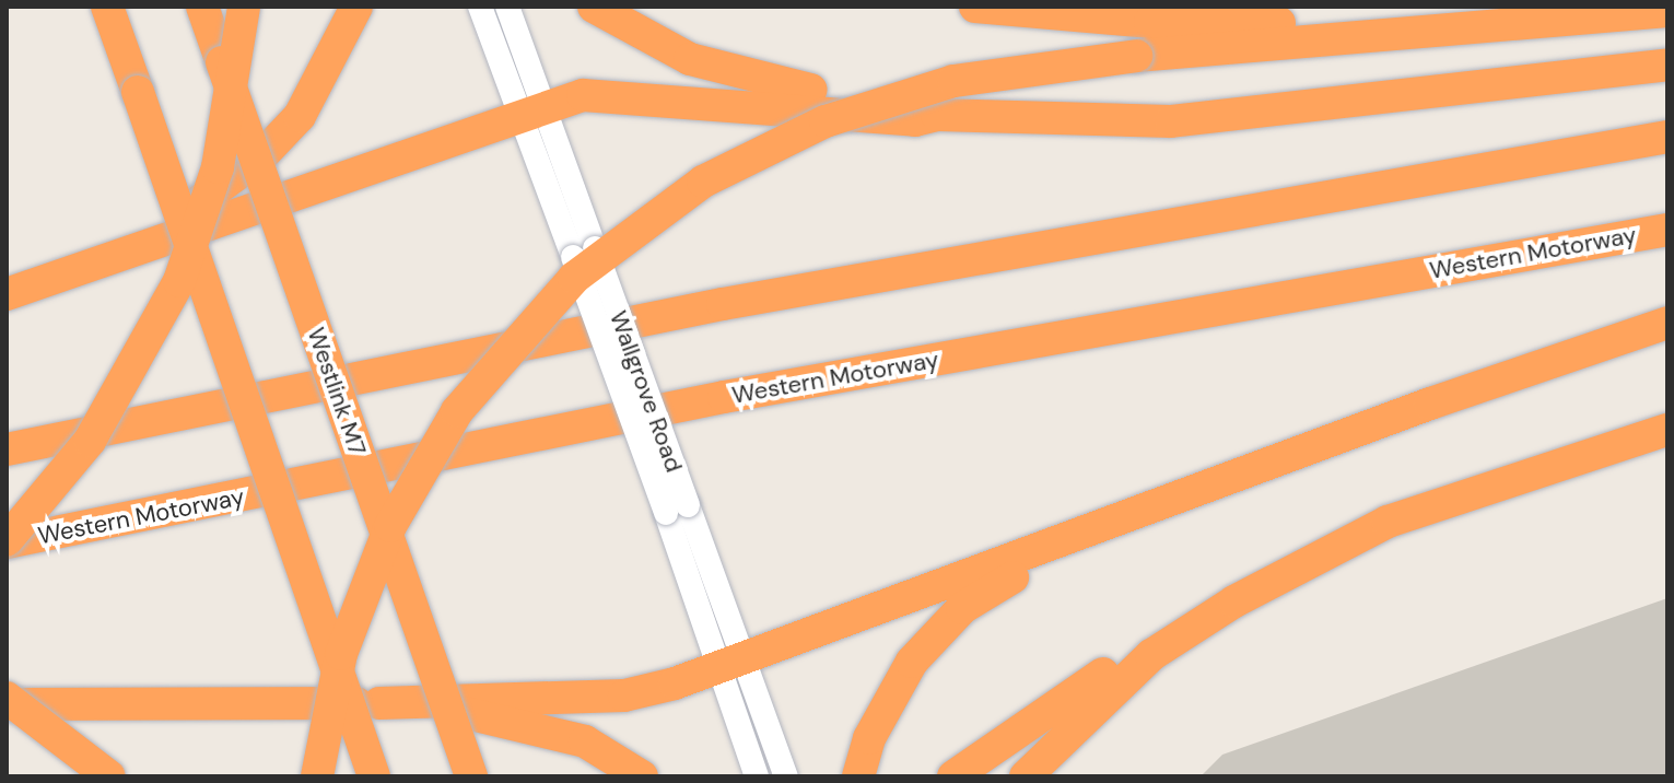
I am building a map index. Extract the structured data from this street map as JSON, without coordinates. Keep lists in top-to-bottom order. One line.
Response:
{"streets":{"highway":["Western Motorway","Westlink M7"],"main road":["Wallgrove Road"]}}
